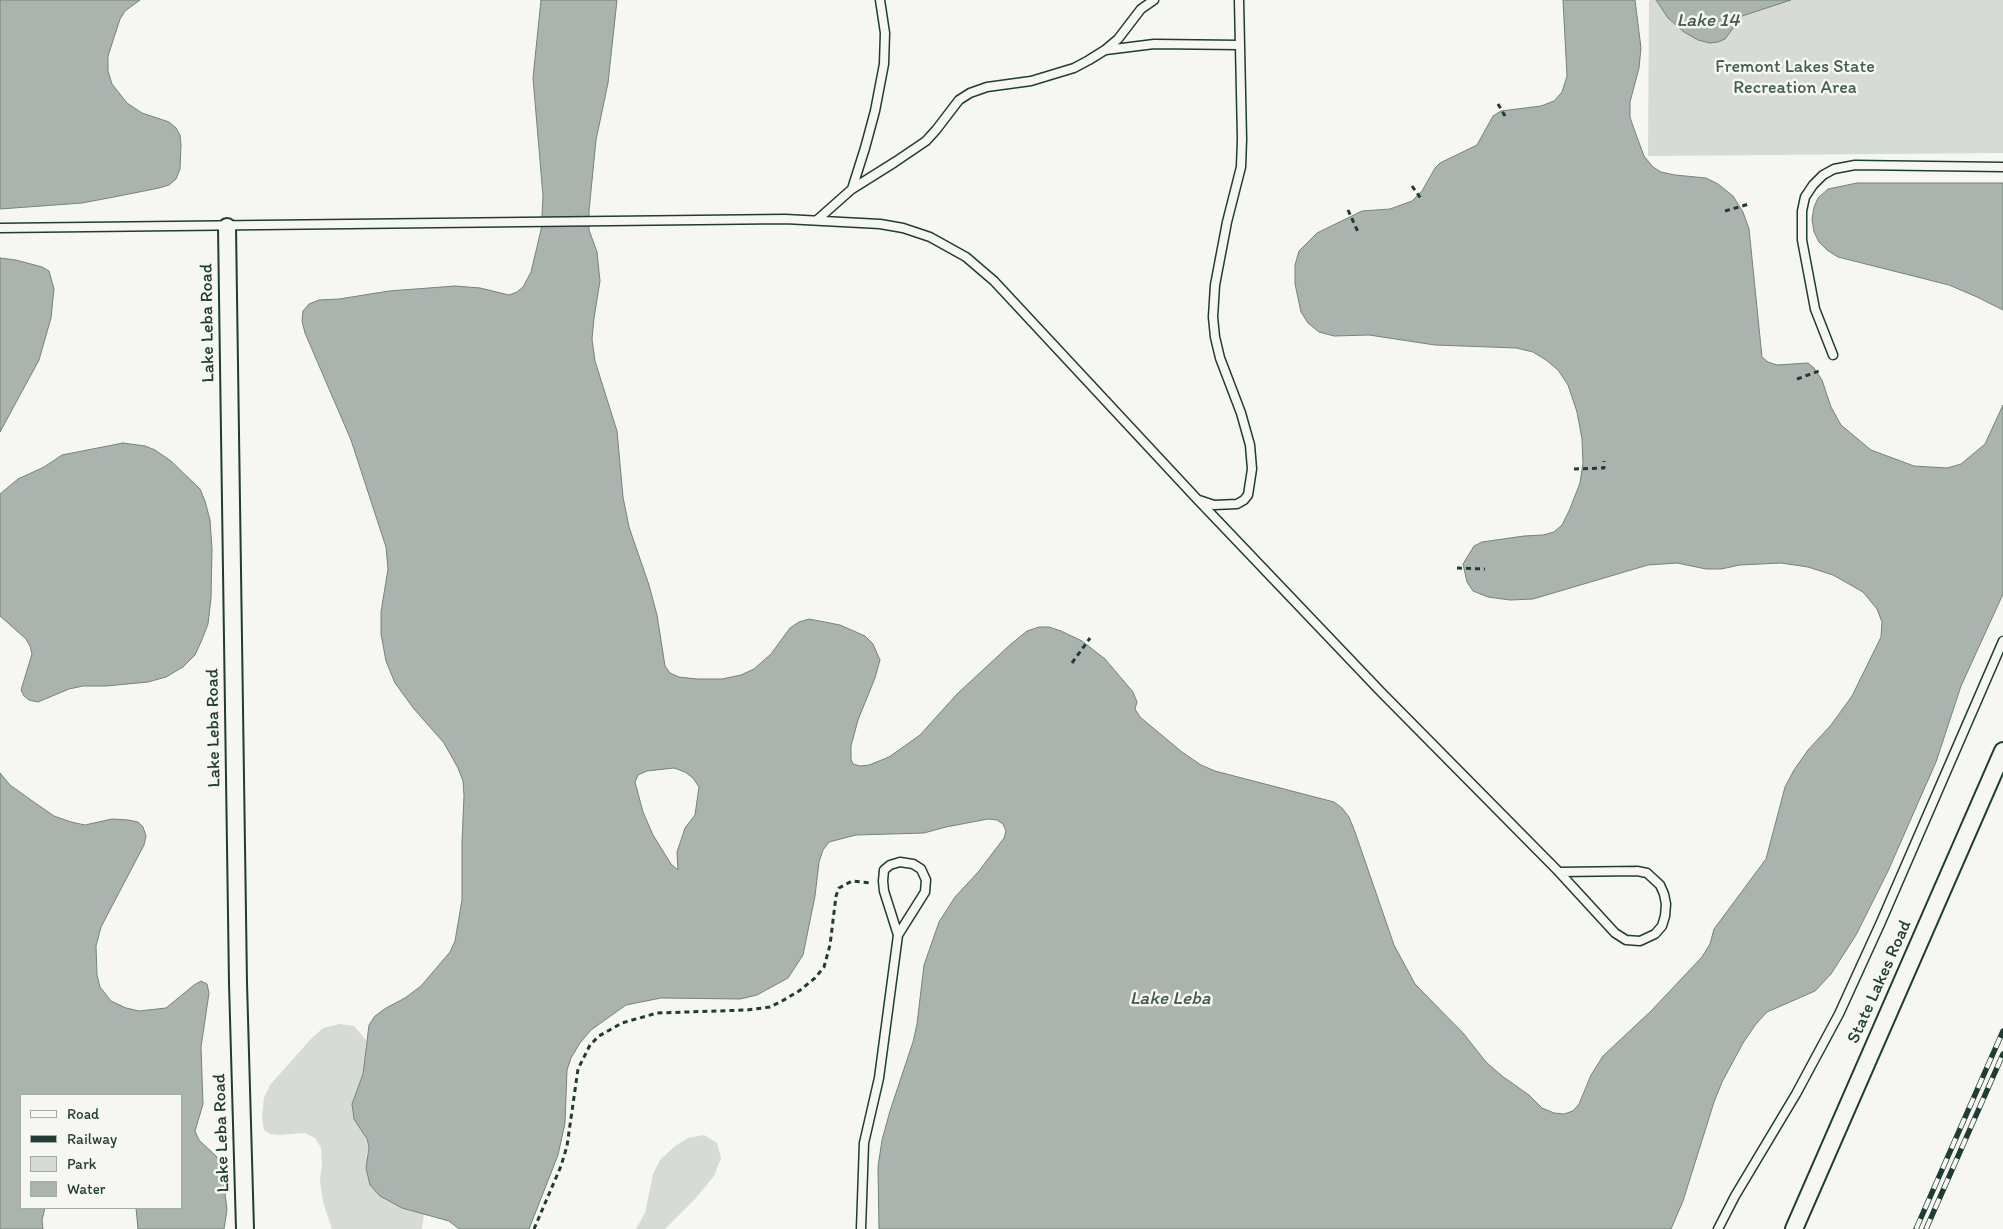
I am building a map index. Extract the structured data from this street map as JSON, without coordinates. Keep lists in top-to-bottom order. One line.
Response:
{"streets":{"street":["Lake Leba Road","State Lakes Road"]},"water":["Lake 14","Lake Leba"],"parks":["Fremont Lakes State Recreation Area"],"legend":["Road","Railway","Park","Water"]}
